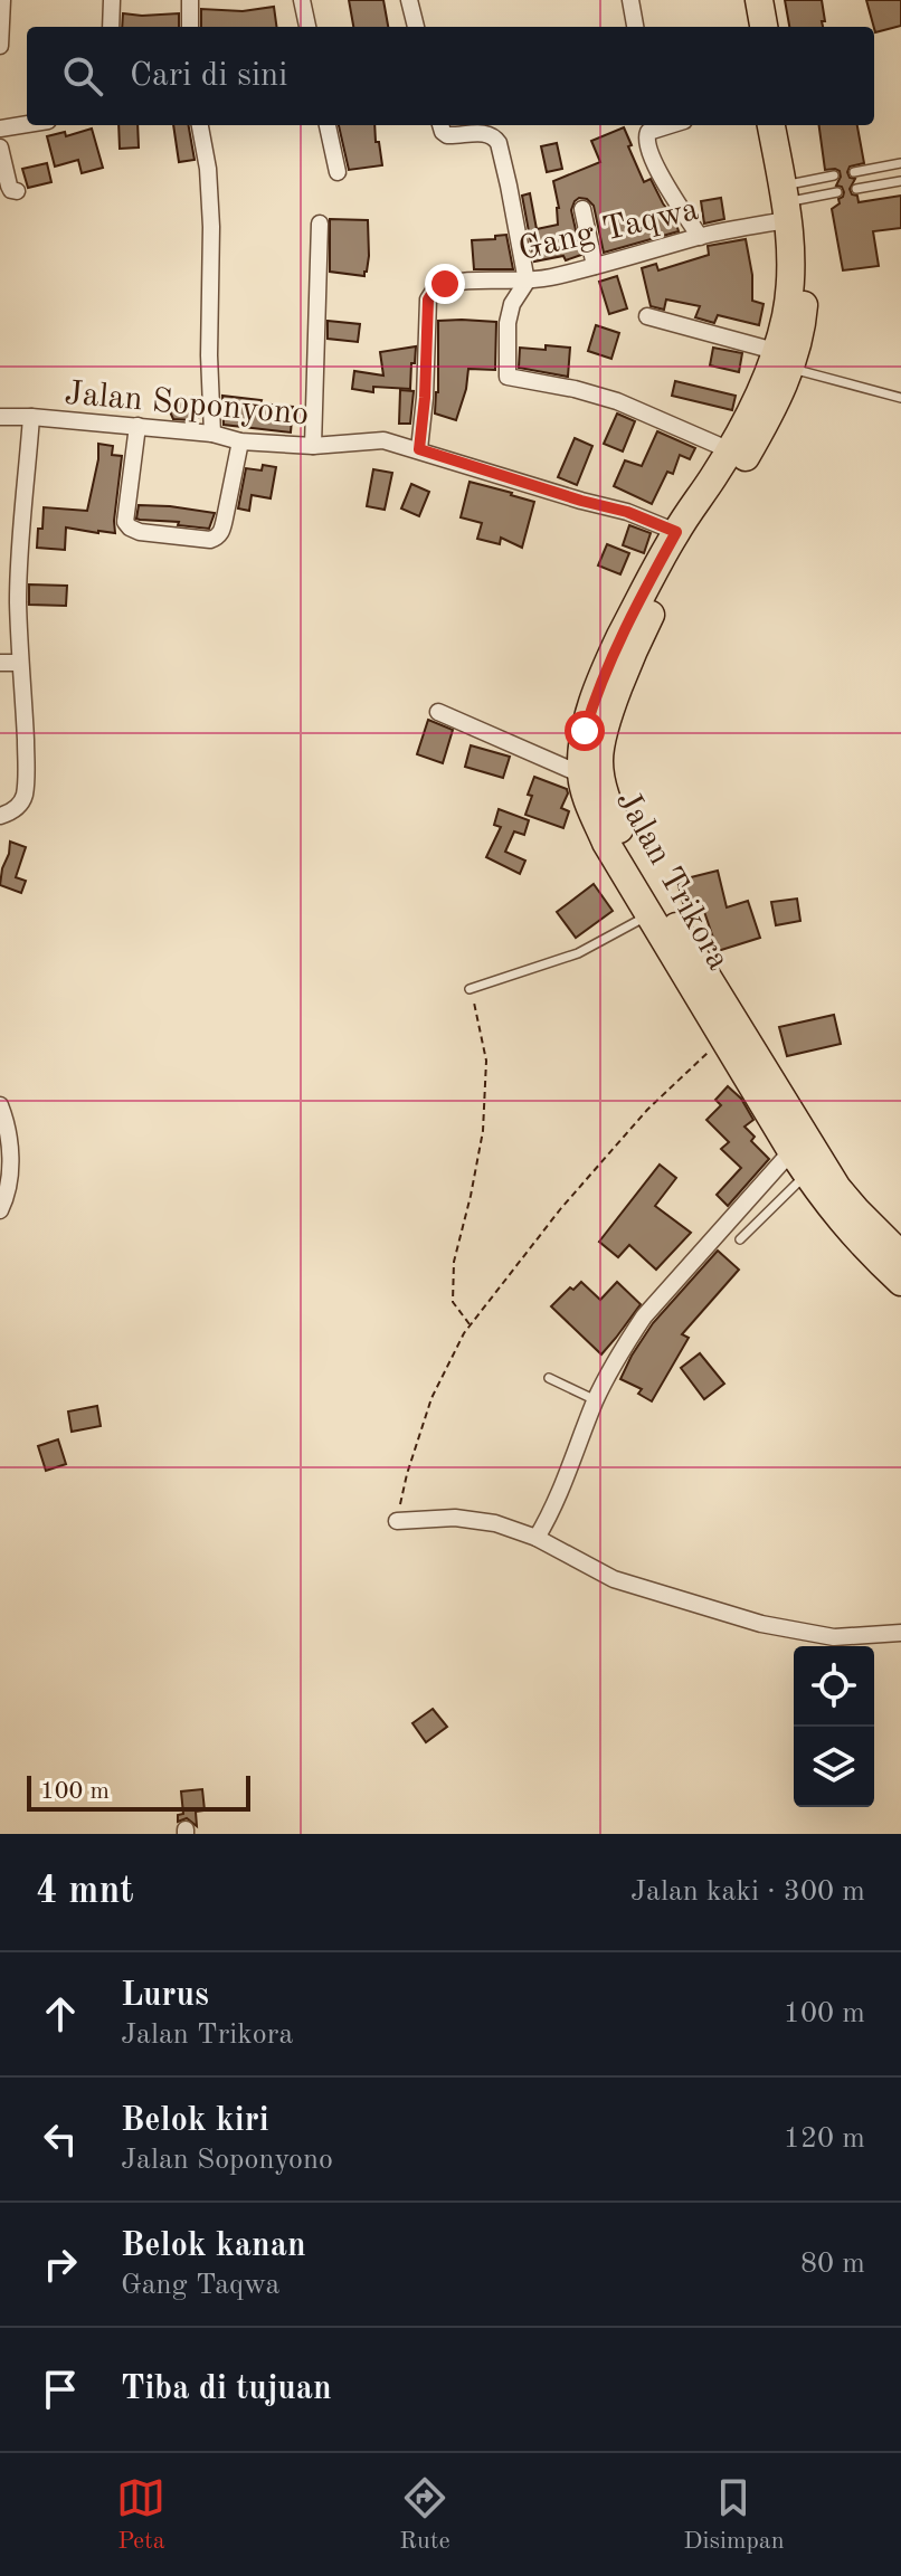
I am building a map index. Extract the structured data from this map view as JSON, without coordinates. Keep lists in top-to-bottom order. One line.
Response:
{"streets":{"main road":["Jalan Trikora"],"street":["Gang Taqwa","Jalan Soponyono"]},"crossings":[["Gang Taqwa","Jalan Soponyono"],["Gang Taqwa","Jalan Trikora"],["Jalan Soponyono","Jalan Trikora"]],"scale_bar":"100 m","page":{"search":"Cari di sini","scale":"100 m","heading":["4 mnt","Jalan kaki · 300 m"],"list":[["Lurus","Jalan Trikora","100 m"],["Belok kiri","Jalan Soponyono","120 m"],["Belok kanan","Gang Taqwa","80 m"],"Tiba di tujuan"],"nav":["Peta","Rute","Disimpan"]}}
